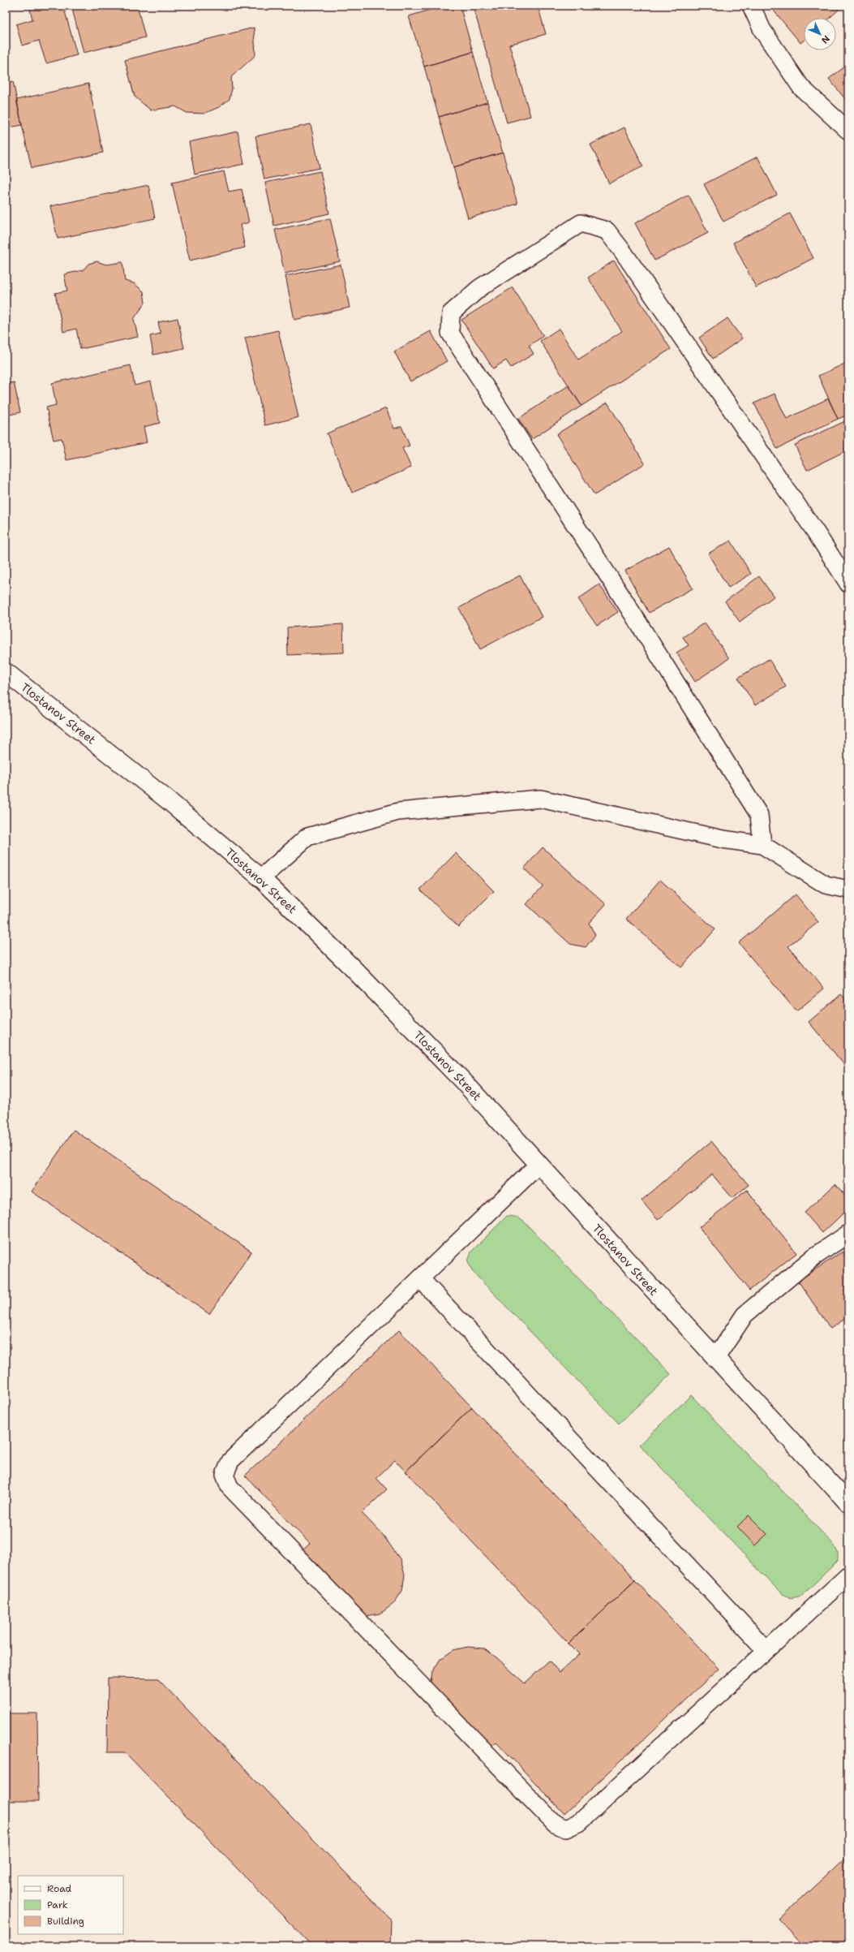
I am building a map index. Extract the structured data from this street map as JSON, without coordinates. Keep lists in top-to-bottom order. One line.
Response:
{"streets":{"main road":["Tlostanov Street"]},"legend":["Road","Park","Building"],"north":"bottom right"}
